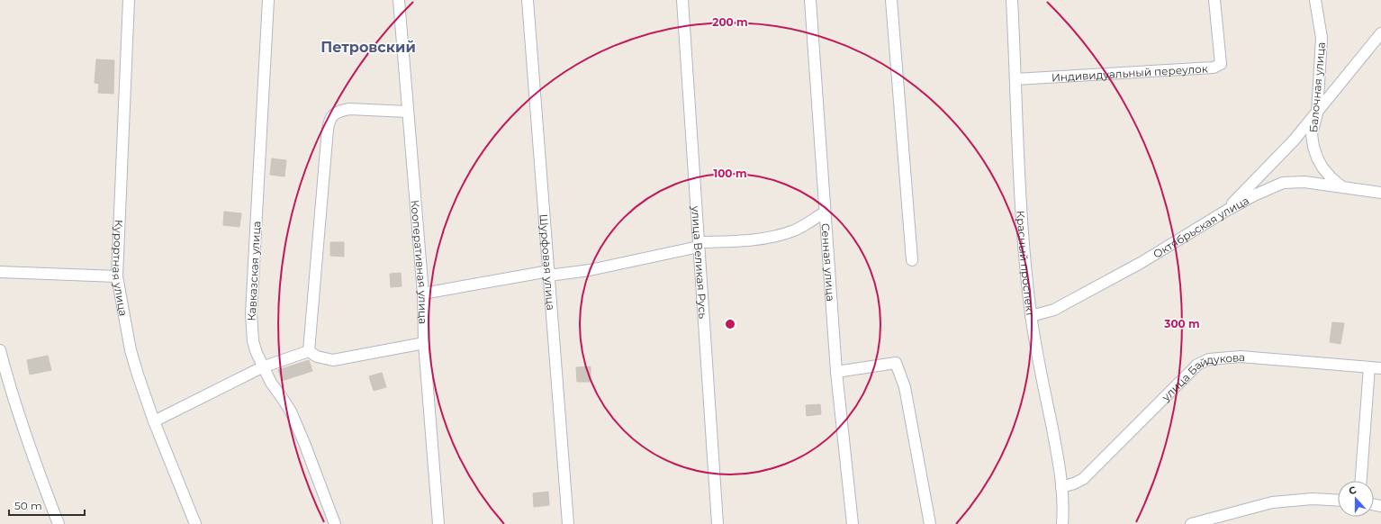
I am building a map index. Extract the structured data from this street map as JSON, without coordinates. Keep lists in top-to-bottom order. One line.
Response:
{"streets":{"street":["Индивидуальный переулок","Балочная улица","Октябрьская улица","Кооперативная улица","Шурфовая улица","улица Великая Русь","Сенная улица","Красный проспект","Курортная улица","Кавказская улица","улица Байдукова"]},"crossings":[["Индивидуальный переулок","Красный проспект"],["Балочная улица","Октябрьская улица"],["Октябрьская улица","Красный проспект"],["Красный проспект","улица Байдукова"]],"districts":["Петровский"],"scale_bar":"50 m","north":"top","rings":["200 m","100 m","300 m"]}
